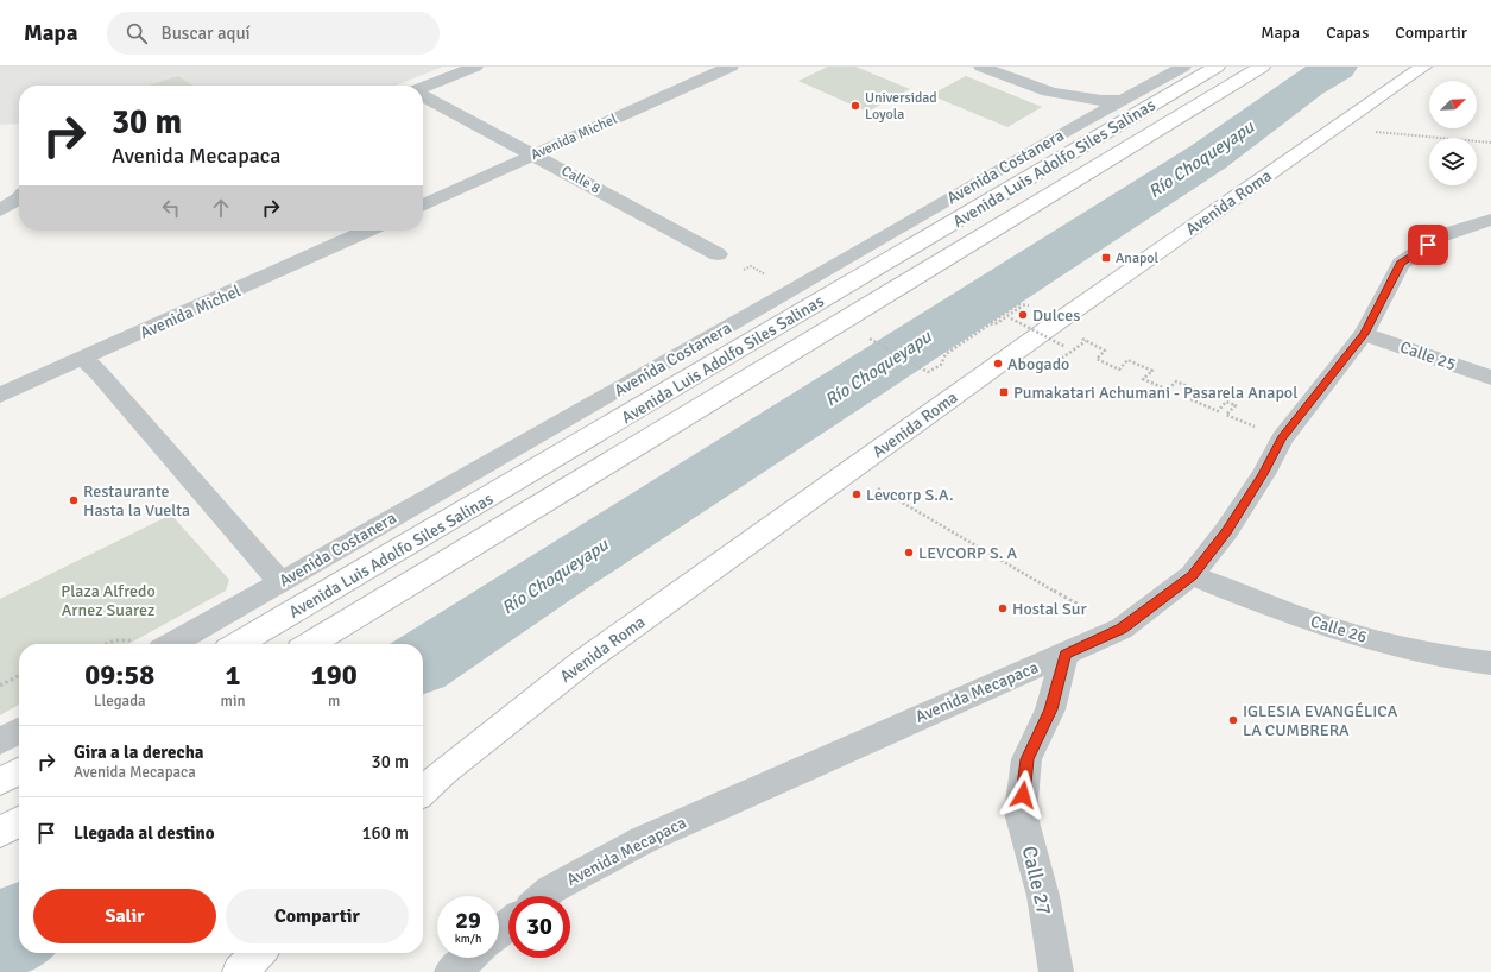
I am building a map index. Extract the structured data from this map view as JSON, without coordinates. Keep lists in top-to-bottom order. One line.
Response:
{"streets":{"main road":["Avenida Luis Adolfo Siles Salinas","Avenida Roma"],"street":["Avenida Michel","Avenida Costanera","Calle 8","Calle 25","Calle 26","Avenida Mecapaca","Calle 27"]},"crossings":[["Avenida Michel","Calle 8"],["Calle 25","Avenida Mecapaca"],["Calle 26","Avenida Mecapaca"],["Avenida Mecapaca","Calle 27"]],"water":["Río Choqueyapu"],"parks":["Plaza Alfredo Arnez Suarez"],"places":{"other":["Universidad Loyola","Dulces","Abogado","Levcorp S.A.","Restaurante Hasta la Vuelta","LEVCORP S. A","Hostal Sur","IGLESIA EVANGÉLICA LA CUMBRERA"],"transit":["Anapol","Pumakatari Achumani - Pasarela Anapol"]},"north":"top right","page":{"header":"Mapa","search":"Buscar aquí","nav":["Mapa","Capas","Compartir"],"turn":["30 m","Avenida Mecapaca"],"eta":["09:58","Llegada","1","min","190","m"],"list":[{"name":"Gira a la derecha","note":"Avenida Mecapaca","value":"30 m"},{"name":"Llegada al destino","value":"160 m"}],"buttons":["Salir","Compartir"],"speed":"29 km/h","limit":"30"}}
